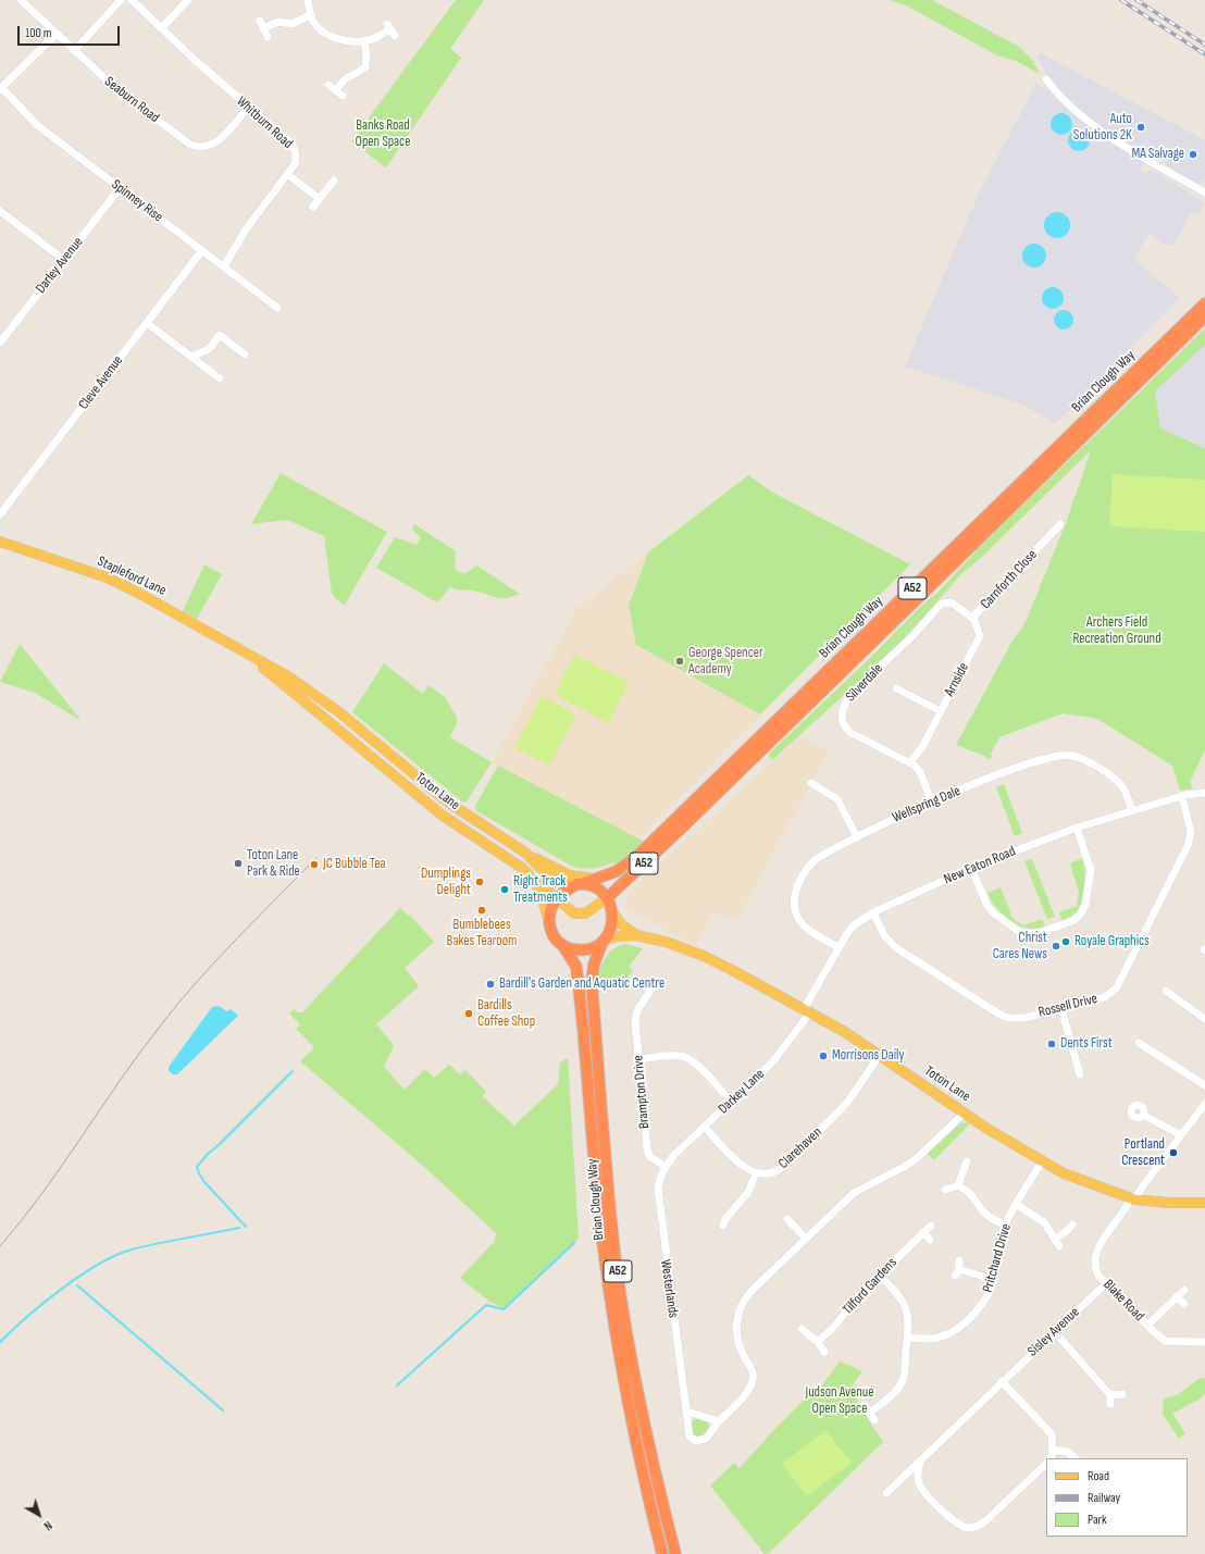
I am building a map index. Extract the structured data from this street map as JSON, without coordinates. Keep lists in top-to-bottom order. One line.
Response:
{"streets":{"highway":["Brian Clough Way","A52"],"main road":["Stapleford Lane","Toton Lane"],"street":["Seaburn Road","Whitburn Road","Spinney Rise","Darley Avenue","Cleve Avenue","Carnforth Close","Arnside","Silverdale","Wellspring Dale","New Eaton Road","Rossell Drive","Brampton Drive","Darkey Lane","Clarehaven","Pritchard Drive","Tilford Gardens","Westerlands","Blake Road","Sisley Avenue"]},"crossings":[["Seaburn Road","Whitburn Road"],["Whitburn Road","Spinney Rise"],["Spinney Rise","Darley Avenue"],["Spinney Rise","Cleve Avenue"],["Brian Clough Way","Toton Lane"],["Stapleford Lane","Toton Lane"],["Carnforth Close","Arnside"],["Carnforth Close","Silverdale"],["Arnside","Silverdale"],["Toton Lane","New Eaton Road"],["Toton Lane","Darkey Lane"],["Toton Lane","Clarehaven"],["Toton Lane","Pritchard Drive"],["Toton Lane","Westerlands"],["Toton Lane","Blake Road"],["Wellspring Dale","New Eaton Road"],["New Eaton Road","Rossell Drive"],["New Eaton Road","Darkey Lane"],["Brampton Drive","Darkey Lane"],["Brampton Drive","Westerlands"],["Darkey Lane","Westerlands"],["Blake Road","Sisley Avenue"]],"parks":["Banks Road Open Space","Archers Field Recreation Ground","Judson Avenue Open Space"],"places":["Auto Solutions 2K","MA Salvage","George Spencer Academy","Toton Lane Park & Ride","JC Bubble Tea","Dumplings Delight","Right Track Treatments","Bumblebees Bakes Tearoom","Royale Graphics","Christ Cares News","Bardill's Garden and Aquatic Centre","Bardills Coffee Shop","Dents First","Morrisons Daily","Portland Crescent"],"legend":["Road","Railway","Park"],"scale_bar":"100 m","north":"bottom right"}
